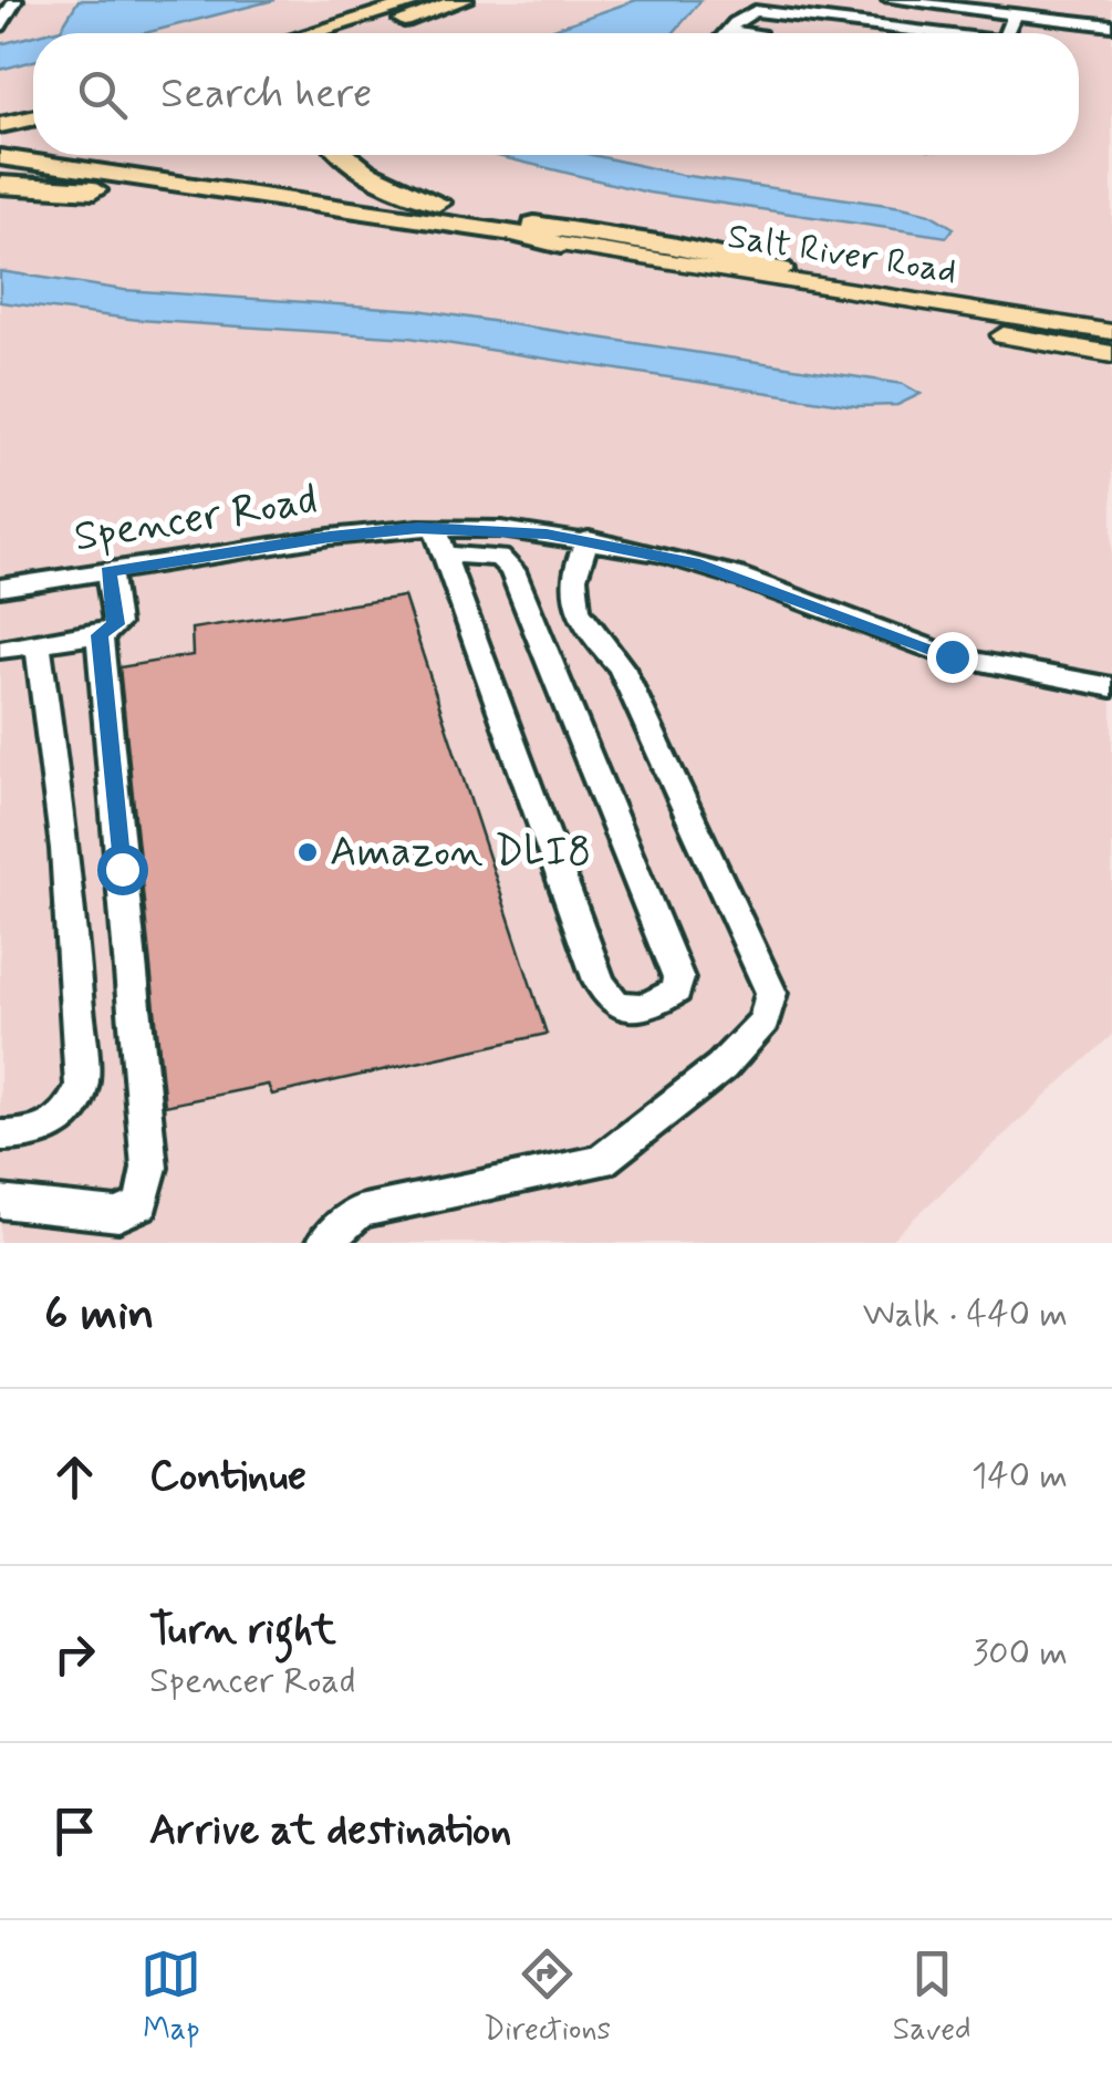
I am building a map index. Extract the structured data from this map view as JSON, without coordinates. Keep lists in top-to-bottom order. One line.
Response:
{"streets":{"main road":["Salt River Road"],"street":["Spencer Road"]},"places":["Amazon DLI8"],"page":{"search":"Search here","heading":["6 min","Walk · 440 m"],"list":[["Continue","140 m"],["Turn right","Spencer Road","300 m"],"Arrive at destination"],"nav":["Map","Directions","Saved"]}}
